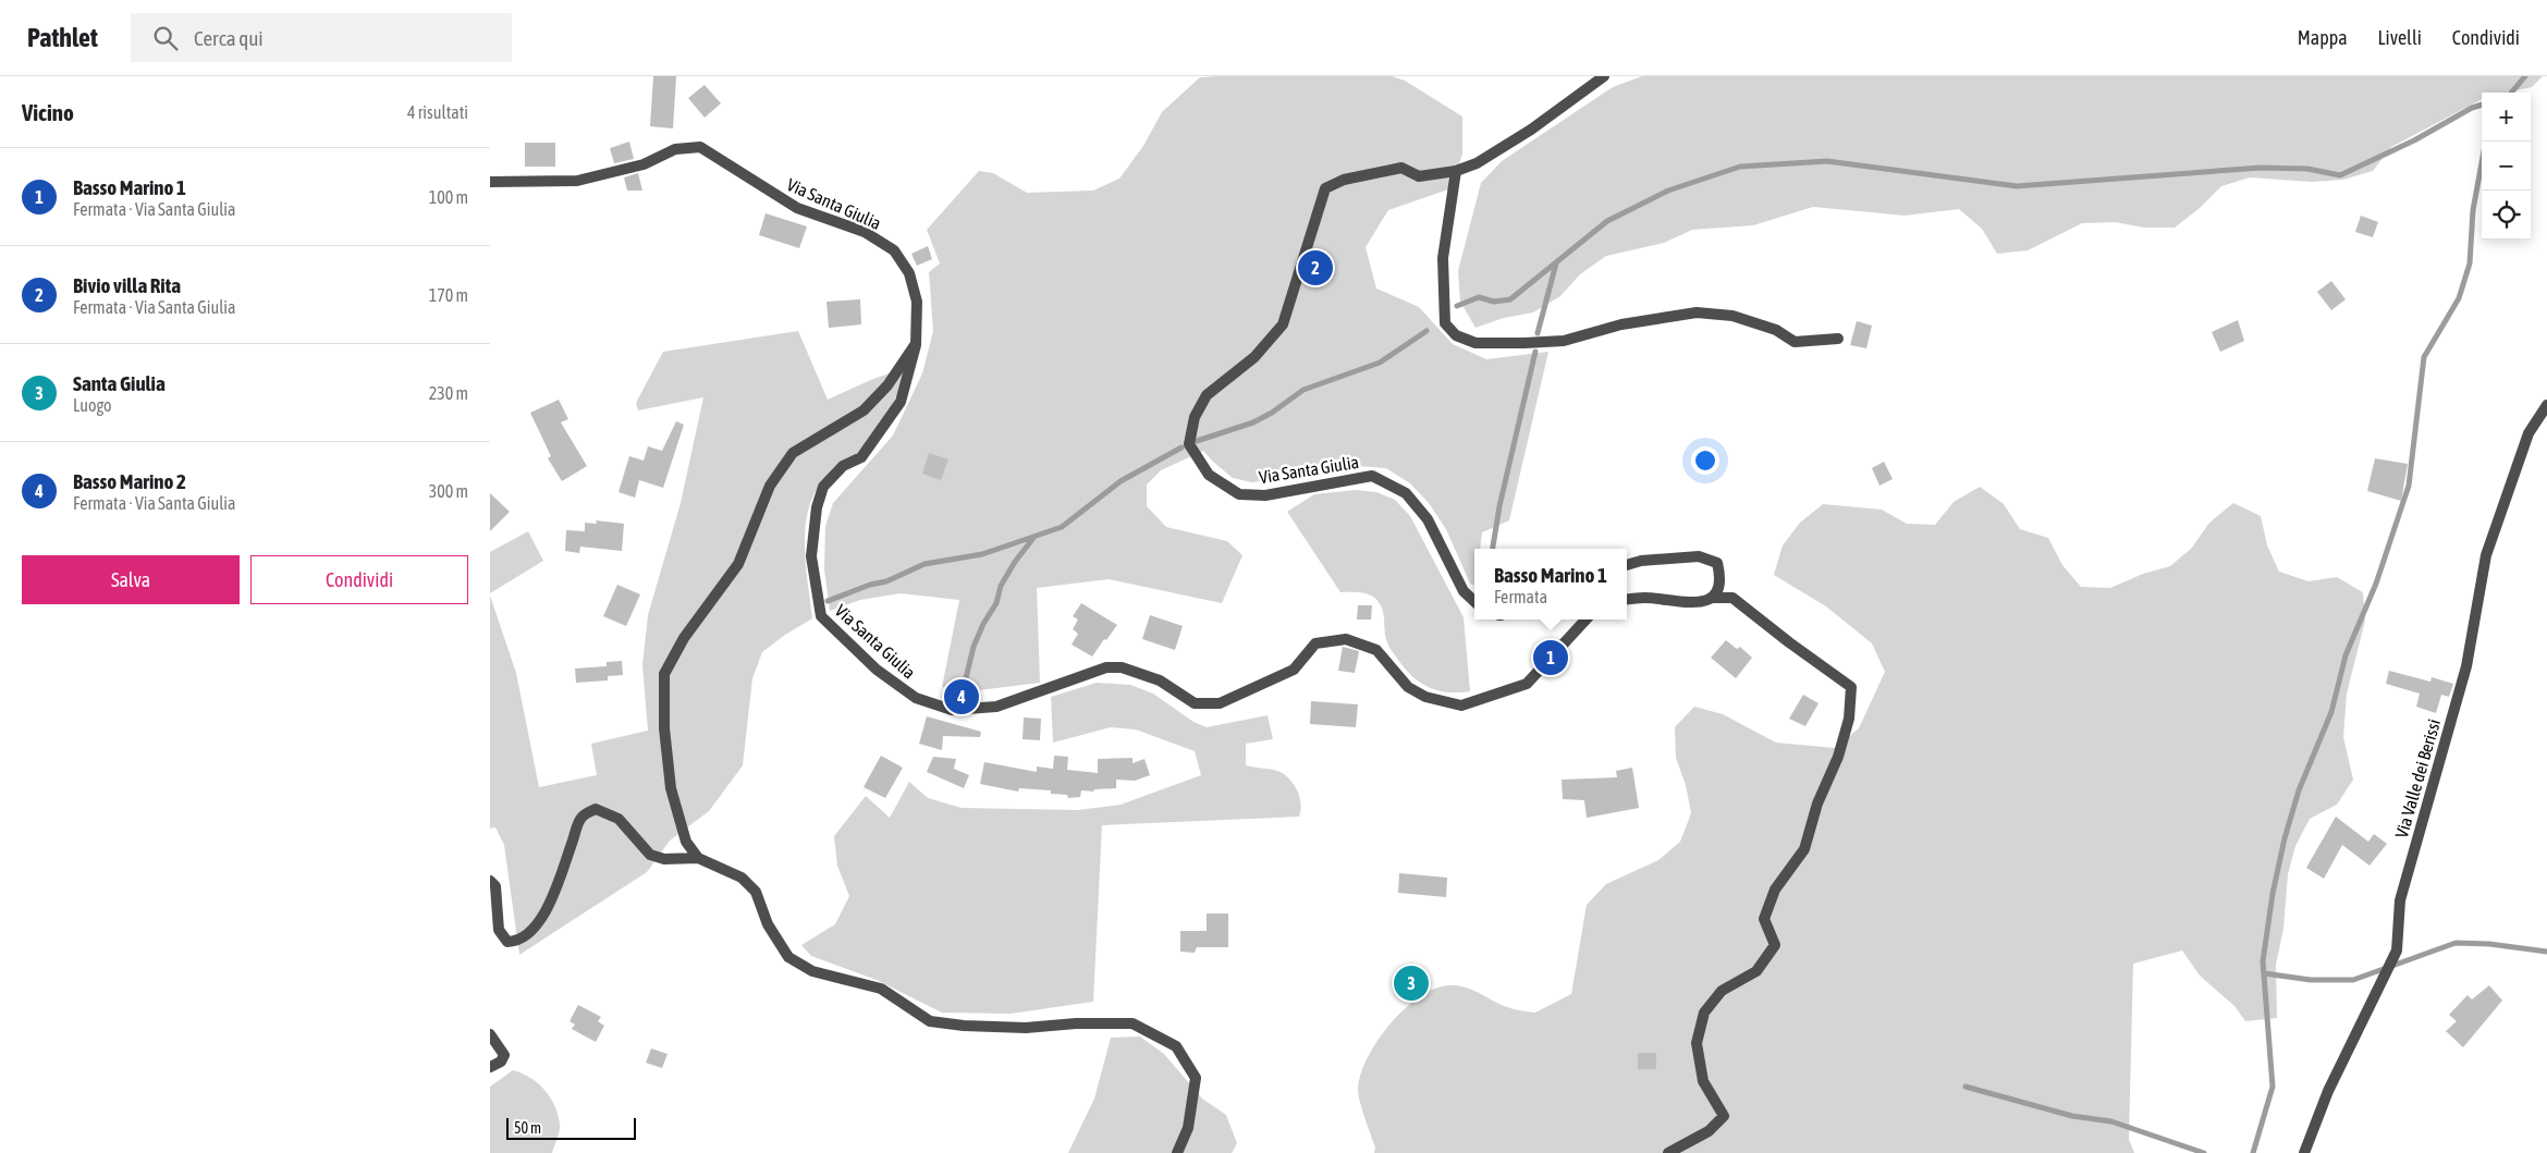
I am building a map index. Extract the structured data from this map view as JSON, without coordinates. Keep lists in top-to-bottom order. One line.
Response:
{"streets":{"street":["Via Santa Giulia","Via Valle dei Berissi"]},"scale_bar":"50 m","page":{"header":"Pathlet","search":"Cerca qui","nav":["Mappa","Livelli","Condividi"],"heading":["Vicino","4 risultati"],"map_buttons":["+","−"],"list":[{"mark":"1","name":"Basso Marino 1","note":"Fermata · Via Santa Giulia","value":"100 m"},{"mark":"2","name":"Bivio villa Rita","note":"Fermata · Via Santa Giulia","value":"170 m"},{"mark":"3","name":"Santa Giulia","note":"Luogo","value":"230 m"},{"mark":"4","name":"Basso Marino 2","note":"Fermata · Via Santa Giulia","value":"300 m"}],"pins":["2","1","4","3"],"buttons":["Salva","Condividi"],"popup":["Basso Marino 1","Fermata"],"scale":"50 m"}}
